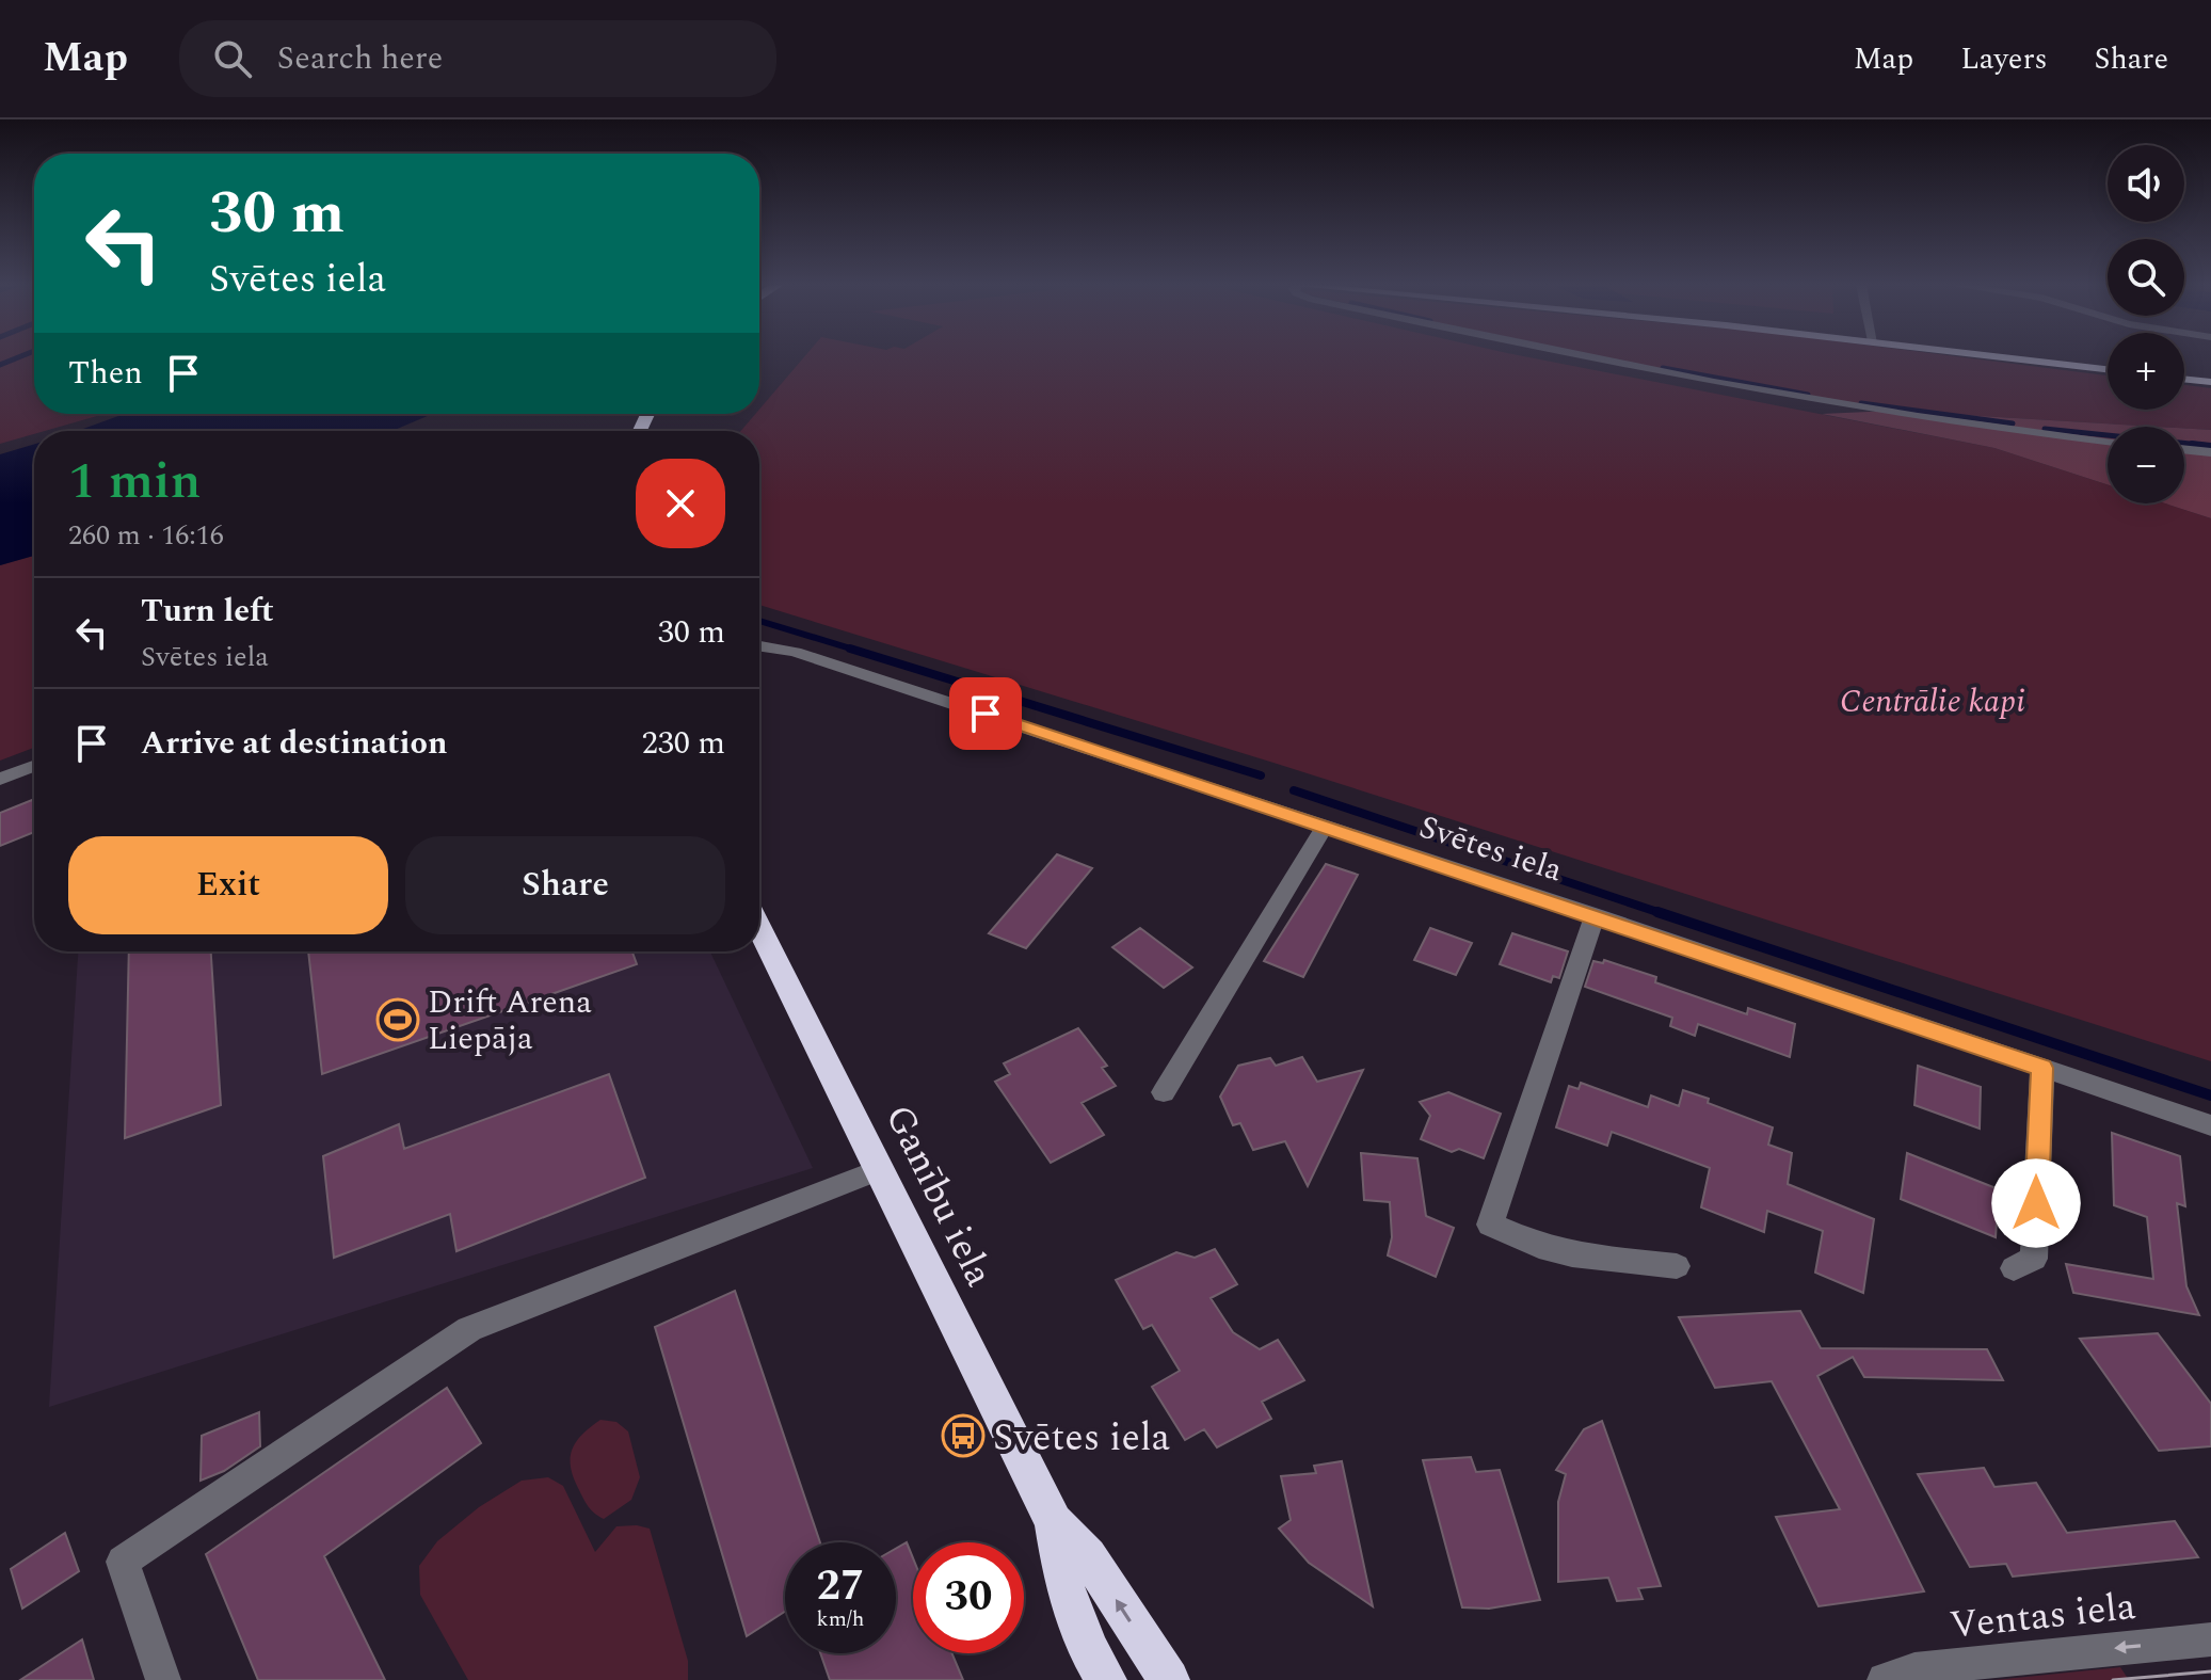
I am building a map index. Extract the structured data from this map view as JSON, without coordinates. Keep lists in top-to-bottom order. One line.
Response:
{"streets":{"highway":["Ganību iela"],"street":["Svētes iela","Ventas iela"]},"one_way":["Ventas iela"],"parks":["Centrālie kapi"],"places":{"sports":["Drift Arena Liepāja"],"bus stop":["Svētes iela"]},"page":{"header":"Map","search":"Search here","nav":["Map","Layers","Share"],"map_buttons":["+","−"],"turn":["30 m","Svētes iela"],"then":"Then","heading":["1 min","260 m · 16:16"],"list":[{"name":"Turn left","note":"Svētes iela","value":"30 m"},{"name":"Arrive at destination","value":"230 m"}],"buttons":["Exit","Share"],"speed":"27 km/h","limit":"30"}}
